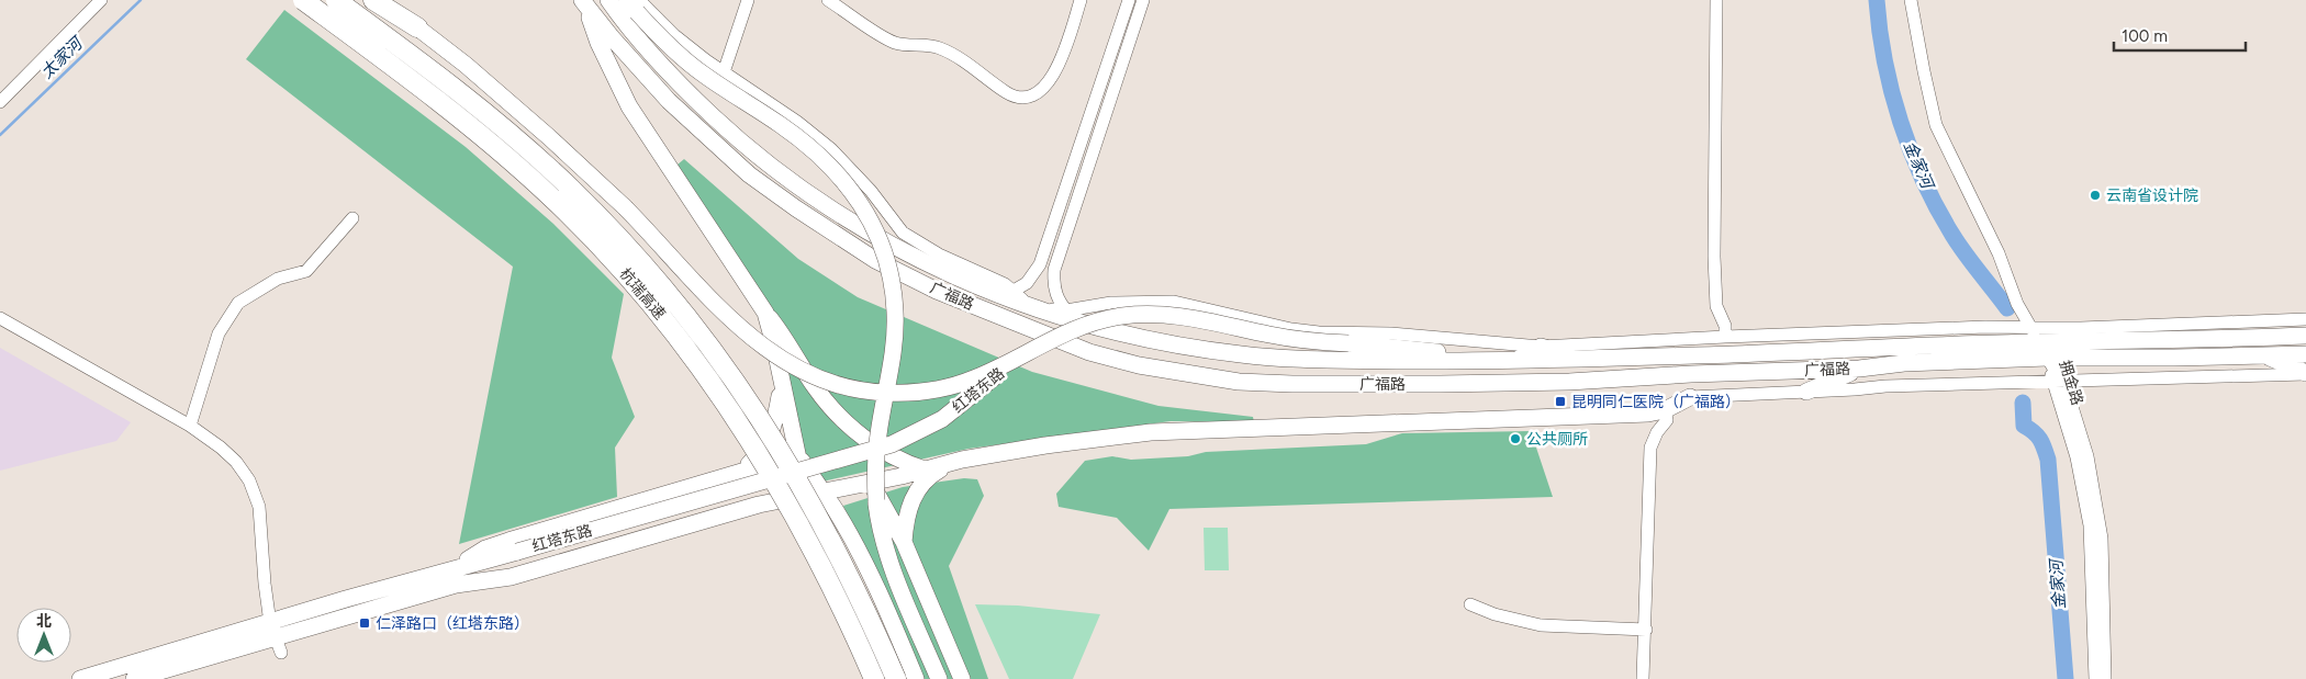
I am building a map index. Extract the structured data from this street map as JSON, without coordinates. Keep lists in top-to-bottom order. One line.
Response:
{"streets":{"highway":["杭瑞高速"],"main road":["广福路","红塔东路"],"street":["拥金路"]},"crossings":[["广福路","拥金路"]],"water":["太家河","金家河"],"places":{"other":["云南省设计院","公共厕所"],"transit":["昆明同仁医院（广福路）","仁泽路口（红塔东路）"]},"scale_bar":"100 m","north":"top"}
